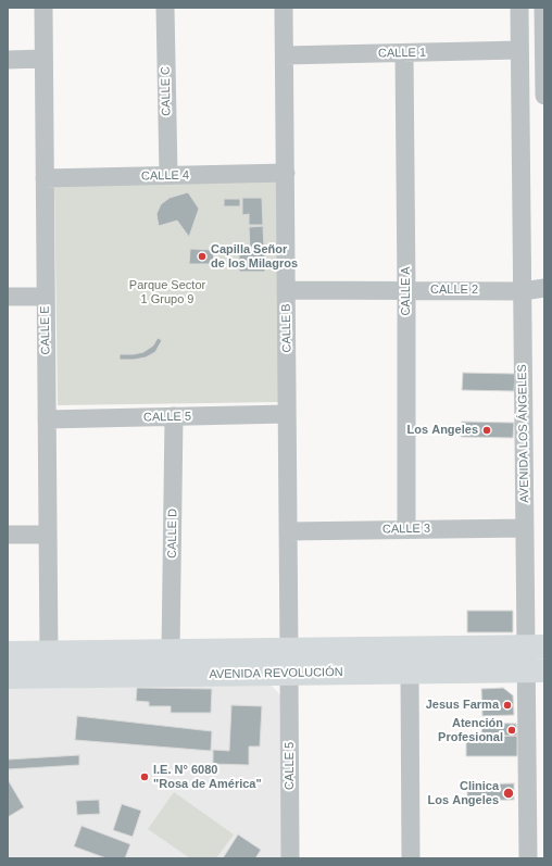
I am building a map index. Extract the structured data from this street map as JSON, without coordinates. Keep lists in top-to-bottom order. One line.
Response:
{"streets":{"main road":["AVENIDA REVOLUCIÓN"],"street":["CALLE 1","CALLE C","CALLE 4","CALLE 2","CALLE A","CALLE B","CALLE E","CALLE 5","AVENIDA LOS ÁNGELES","CALLE 3","CALLE D"]},"crossings":[["CALLE 1","CALLE A"],["CALLE 1","CALLE B"],["CALLE 1","AVENIDA LOS ÁNGELES"],["CALLE C","CALLE 4"],["CALLE 4","CALLE B"],["CALLE 4","CALLE E"],["CALLE 2","CALLE A"],["CALLE 2","CALLE B"],["CALLE 2","AVENIDA LOS ÁNGELES"],["CALLE A","CALLE 3"],["CALLE B","CALLE 5"],["CALLE B","CALLE 3"],["CALLE B","AVENIDA REVOLUCIÓN"],["CALLE E","CALLE 5"],["CALLE E","AVENIDA REVOLUCIÓN"],["CALLE 5","CALLE D"],["CALLE 5","AVENIDA REVOLUCIÓN"],["AVENIDA LOS ÁNGELES","CALLE 3"],["AVENIDA LOS ÁNGELES","AVENIDA REVOLUCIÓN"],["CALLE D","AVENIDA REVOLUCIÓN"]],"parks":["Parque Sector 1 Grupo 9"],"places":["Capilla Señor de los Milagros","Los Angeles","Jesus Farma","Atención Profesional","I.E. N° 6080 \"Rosa de América\"","Clinica Los Angeles"]}
